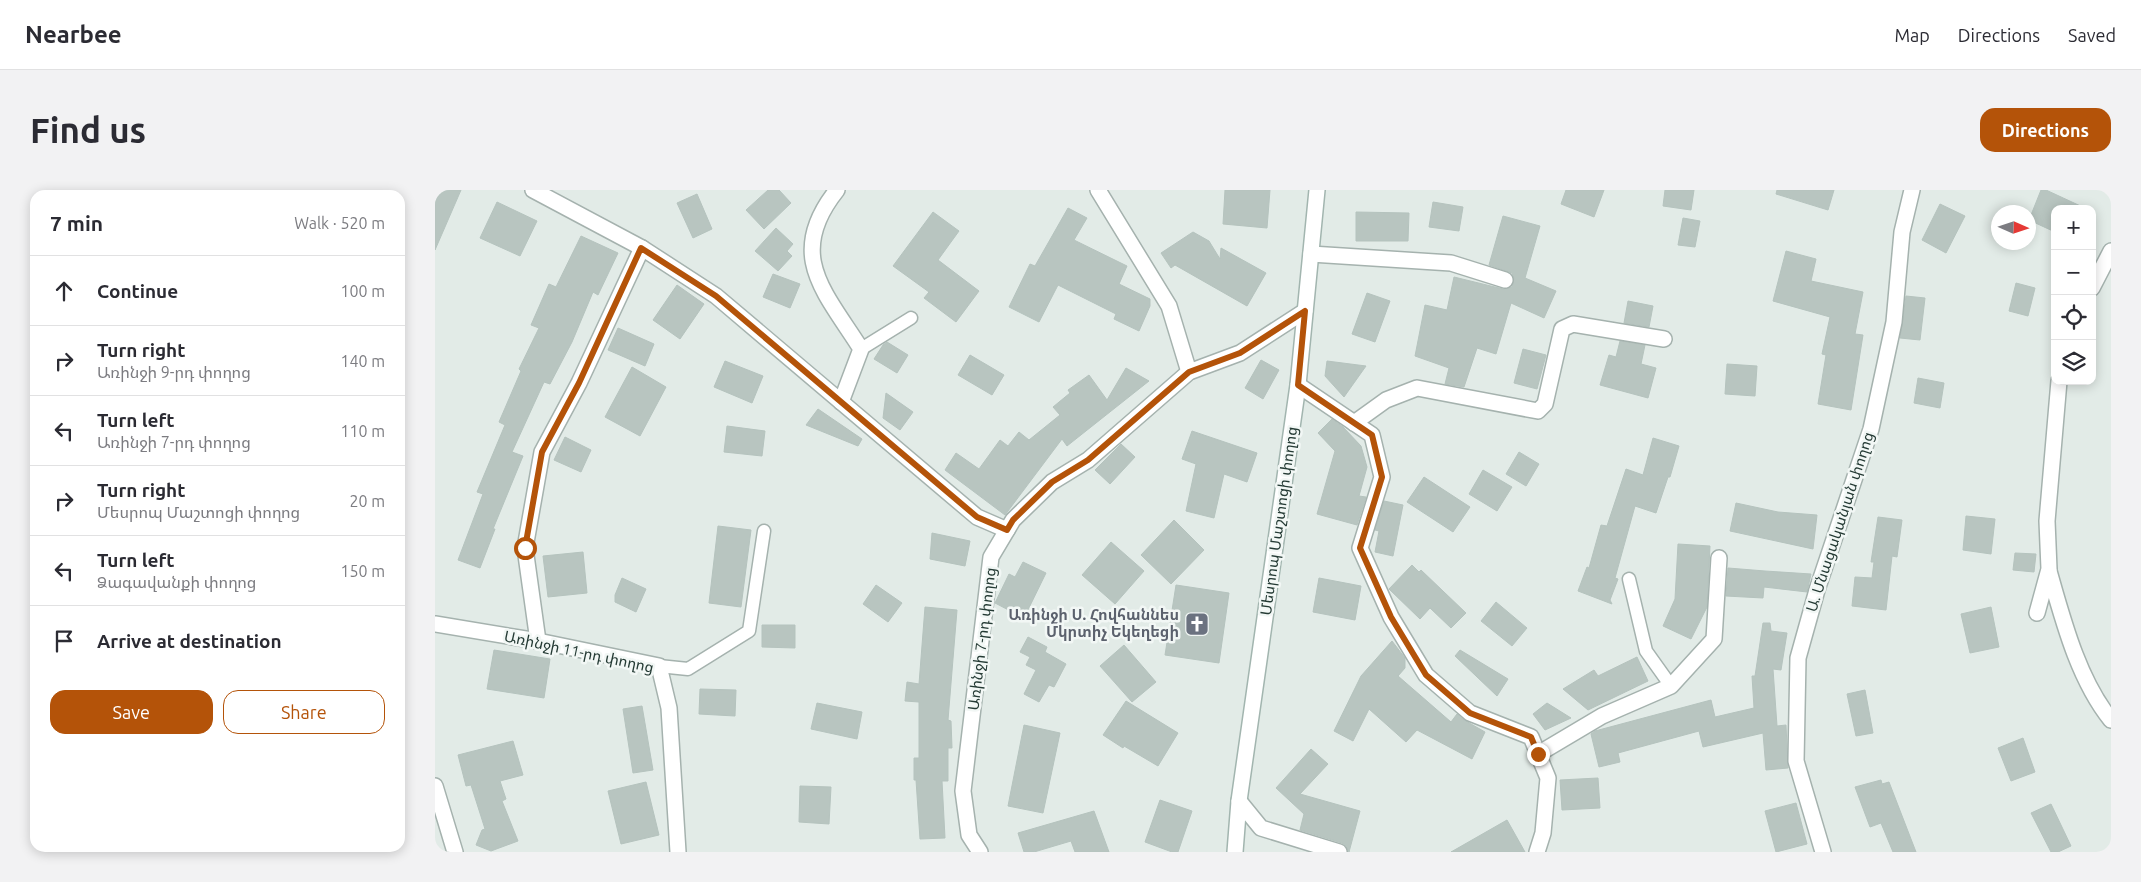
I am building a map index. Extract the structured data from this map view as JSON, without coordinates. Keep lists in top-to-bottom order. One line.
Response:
{"streets":{"street":["Մեսրոպ Մաշտոցի փողոց","Ա. Մնացականյան փողոց","Առինջի 7-րդ փողոց","Առինջի 11-րդ փողոց"]},"crossings":[["Մեսրոպ Մաշտոցի փողոց","Առինջի 7-րդ փողոց"]],"places":{"church":["Առինջի Ս. Հովհաննես Մկրտիչ Եկեղեցի"]},"north":"right","page":{"header":"Nearbee","nav":["Map","Directions","Saved"],"buttons":["Directions",["Save","Share"]],"title":"Find us","heading":["7 min","Walk · 520 m"],"map_buttons":["+","−"],"list":[["Continue","100 m"],["Turn right","Առինջի 9-րդ փողոց","140 m"],["Turn left","Առինջի 7-րդ փողոց","110 m"],["Turn right","Մեսրոպ Մաշտոցի փողոց","20 m"],["Turn left","Ձագավանքի փողոց","150 m"],"Arrive at destination"]}}
